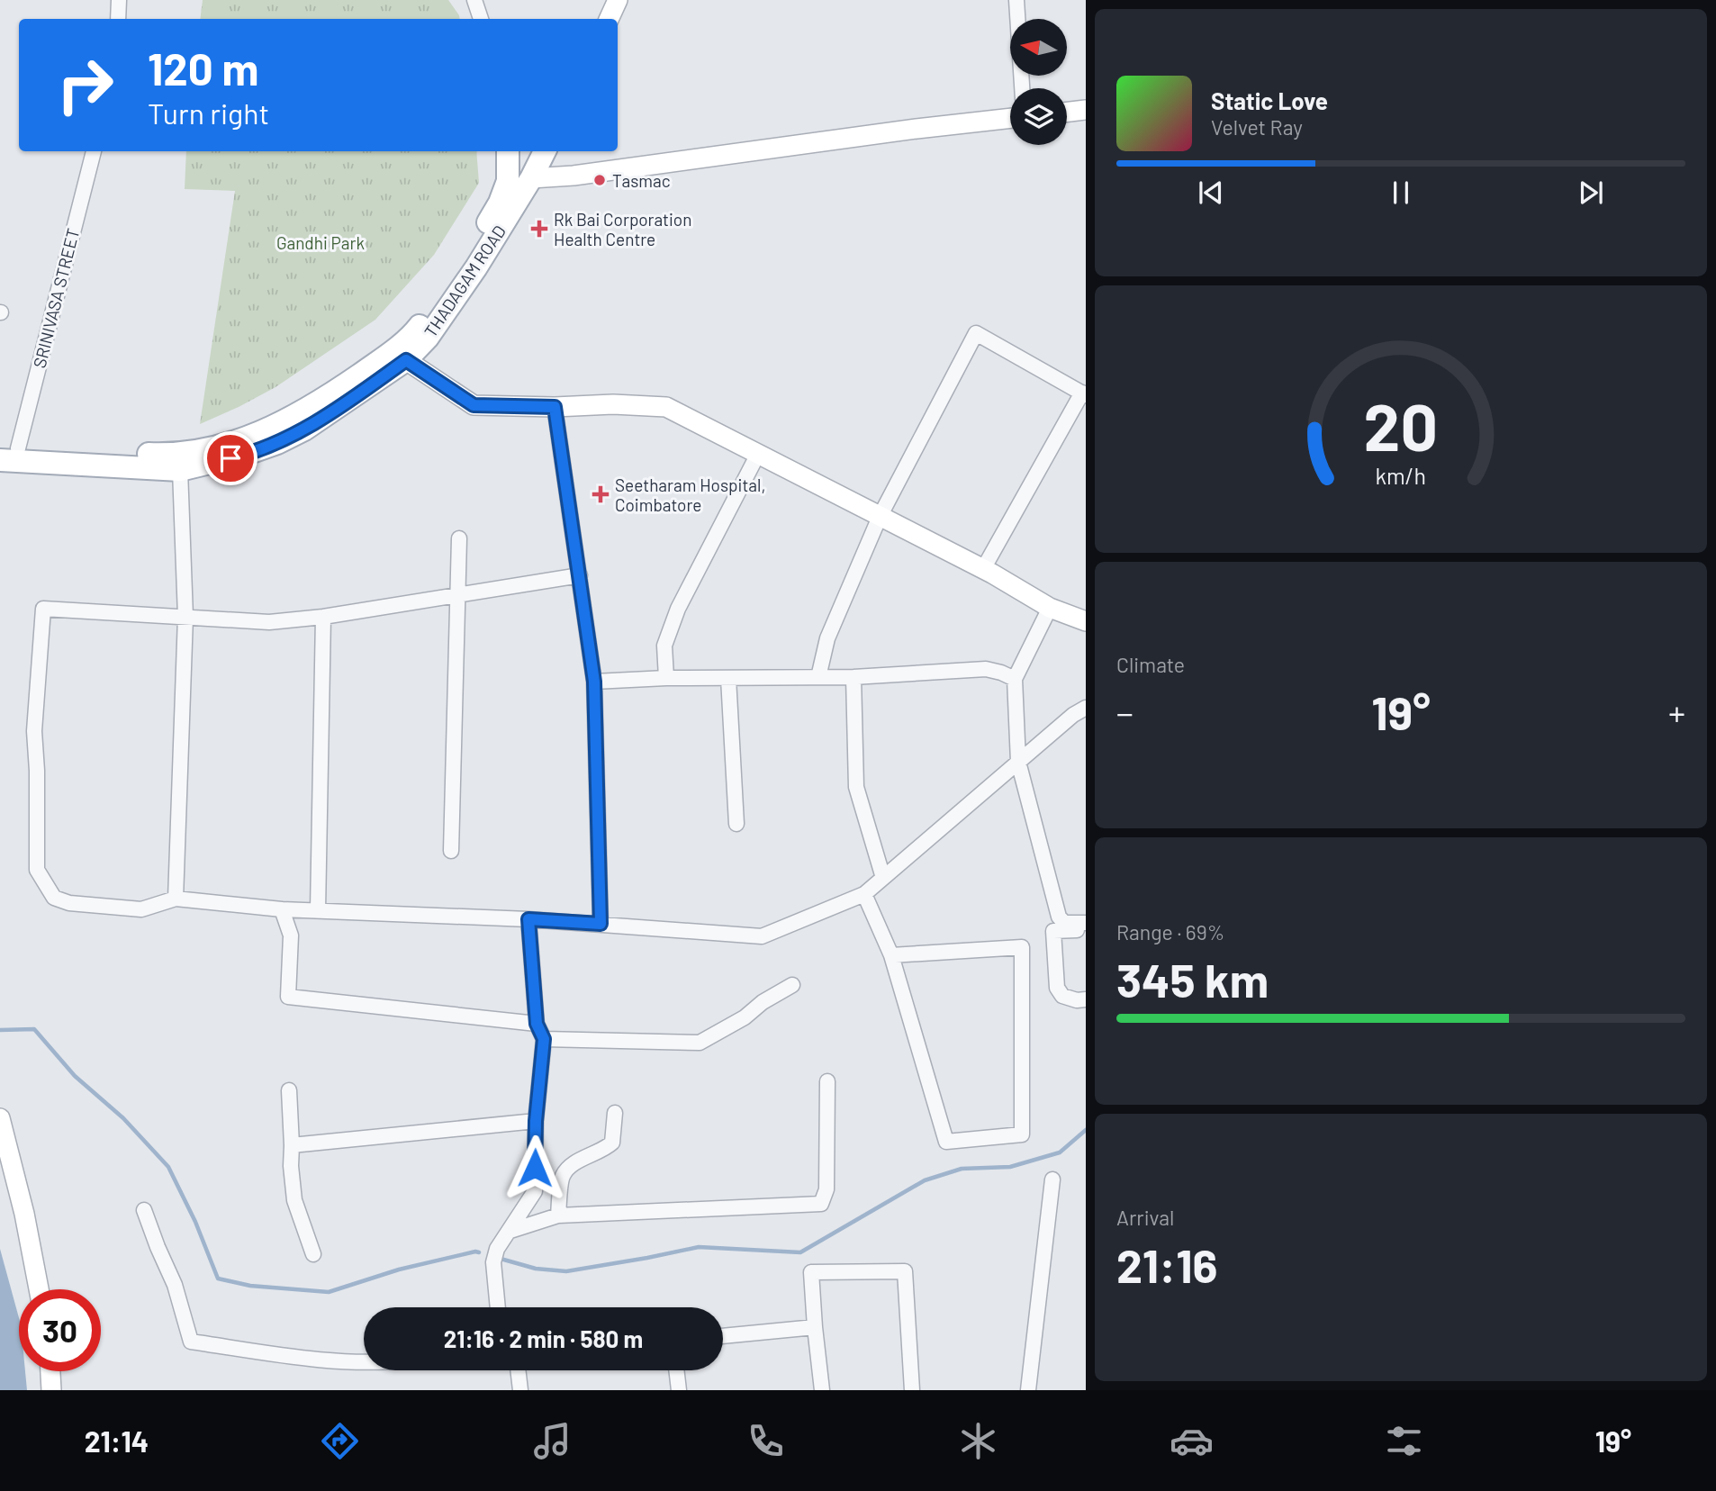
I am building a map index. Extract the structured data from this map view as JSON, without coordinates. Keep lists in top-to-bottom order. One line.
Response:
{"streets":{"main road":["THADAGAM ROAD"],"street":["SRINIVASA STREET"]},"crossings":[["THADAGAM ROAD","SRINIVASA STREET"]],"parks":["Gandhi Park"],"places":{"other":["Tasmac"],"health":["Rk Bai Corporation Health Centre","Seetharam Hospital, Coimbatore"]},"north":"left","page":{"turn":["120 m","Turn right"],"song":["Static Love","Velvet Ray"],"tile":["Climate",["Range · 69%","345 km"],["Arrival","21:16"]],"heat":["−","19°","+"],"limit":"30","trip":"21:16 · 2 min · 580 m","tabs":["21:14","19°"],"gauge":["20","km/h"]}}
